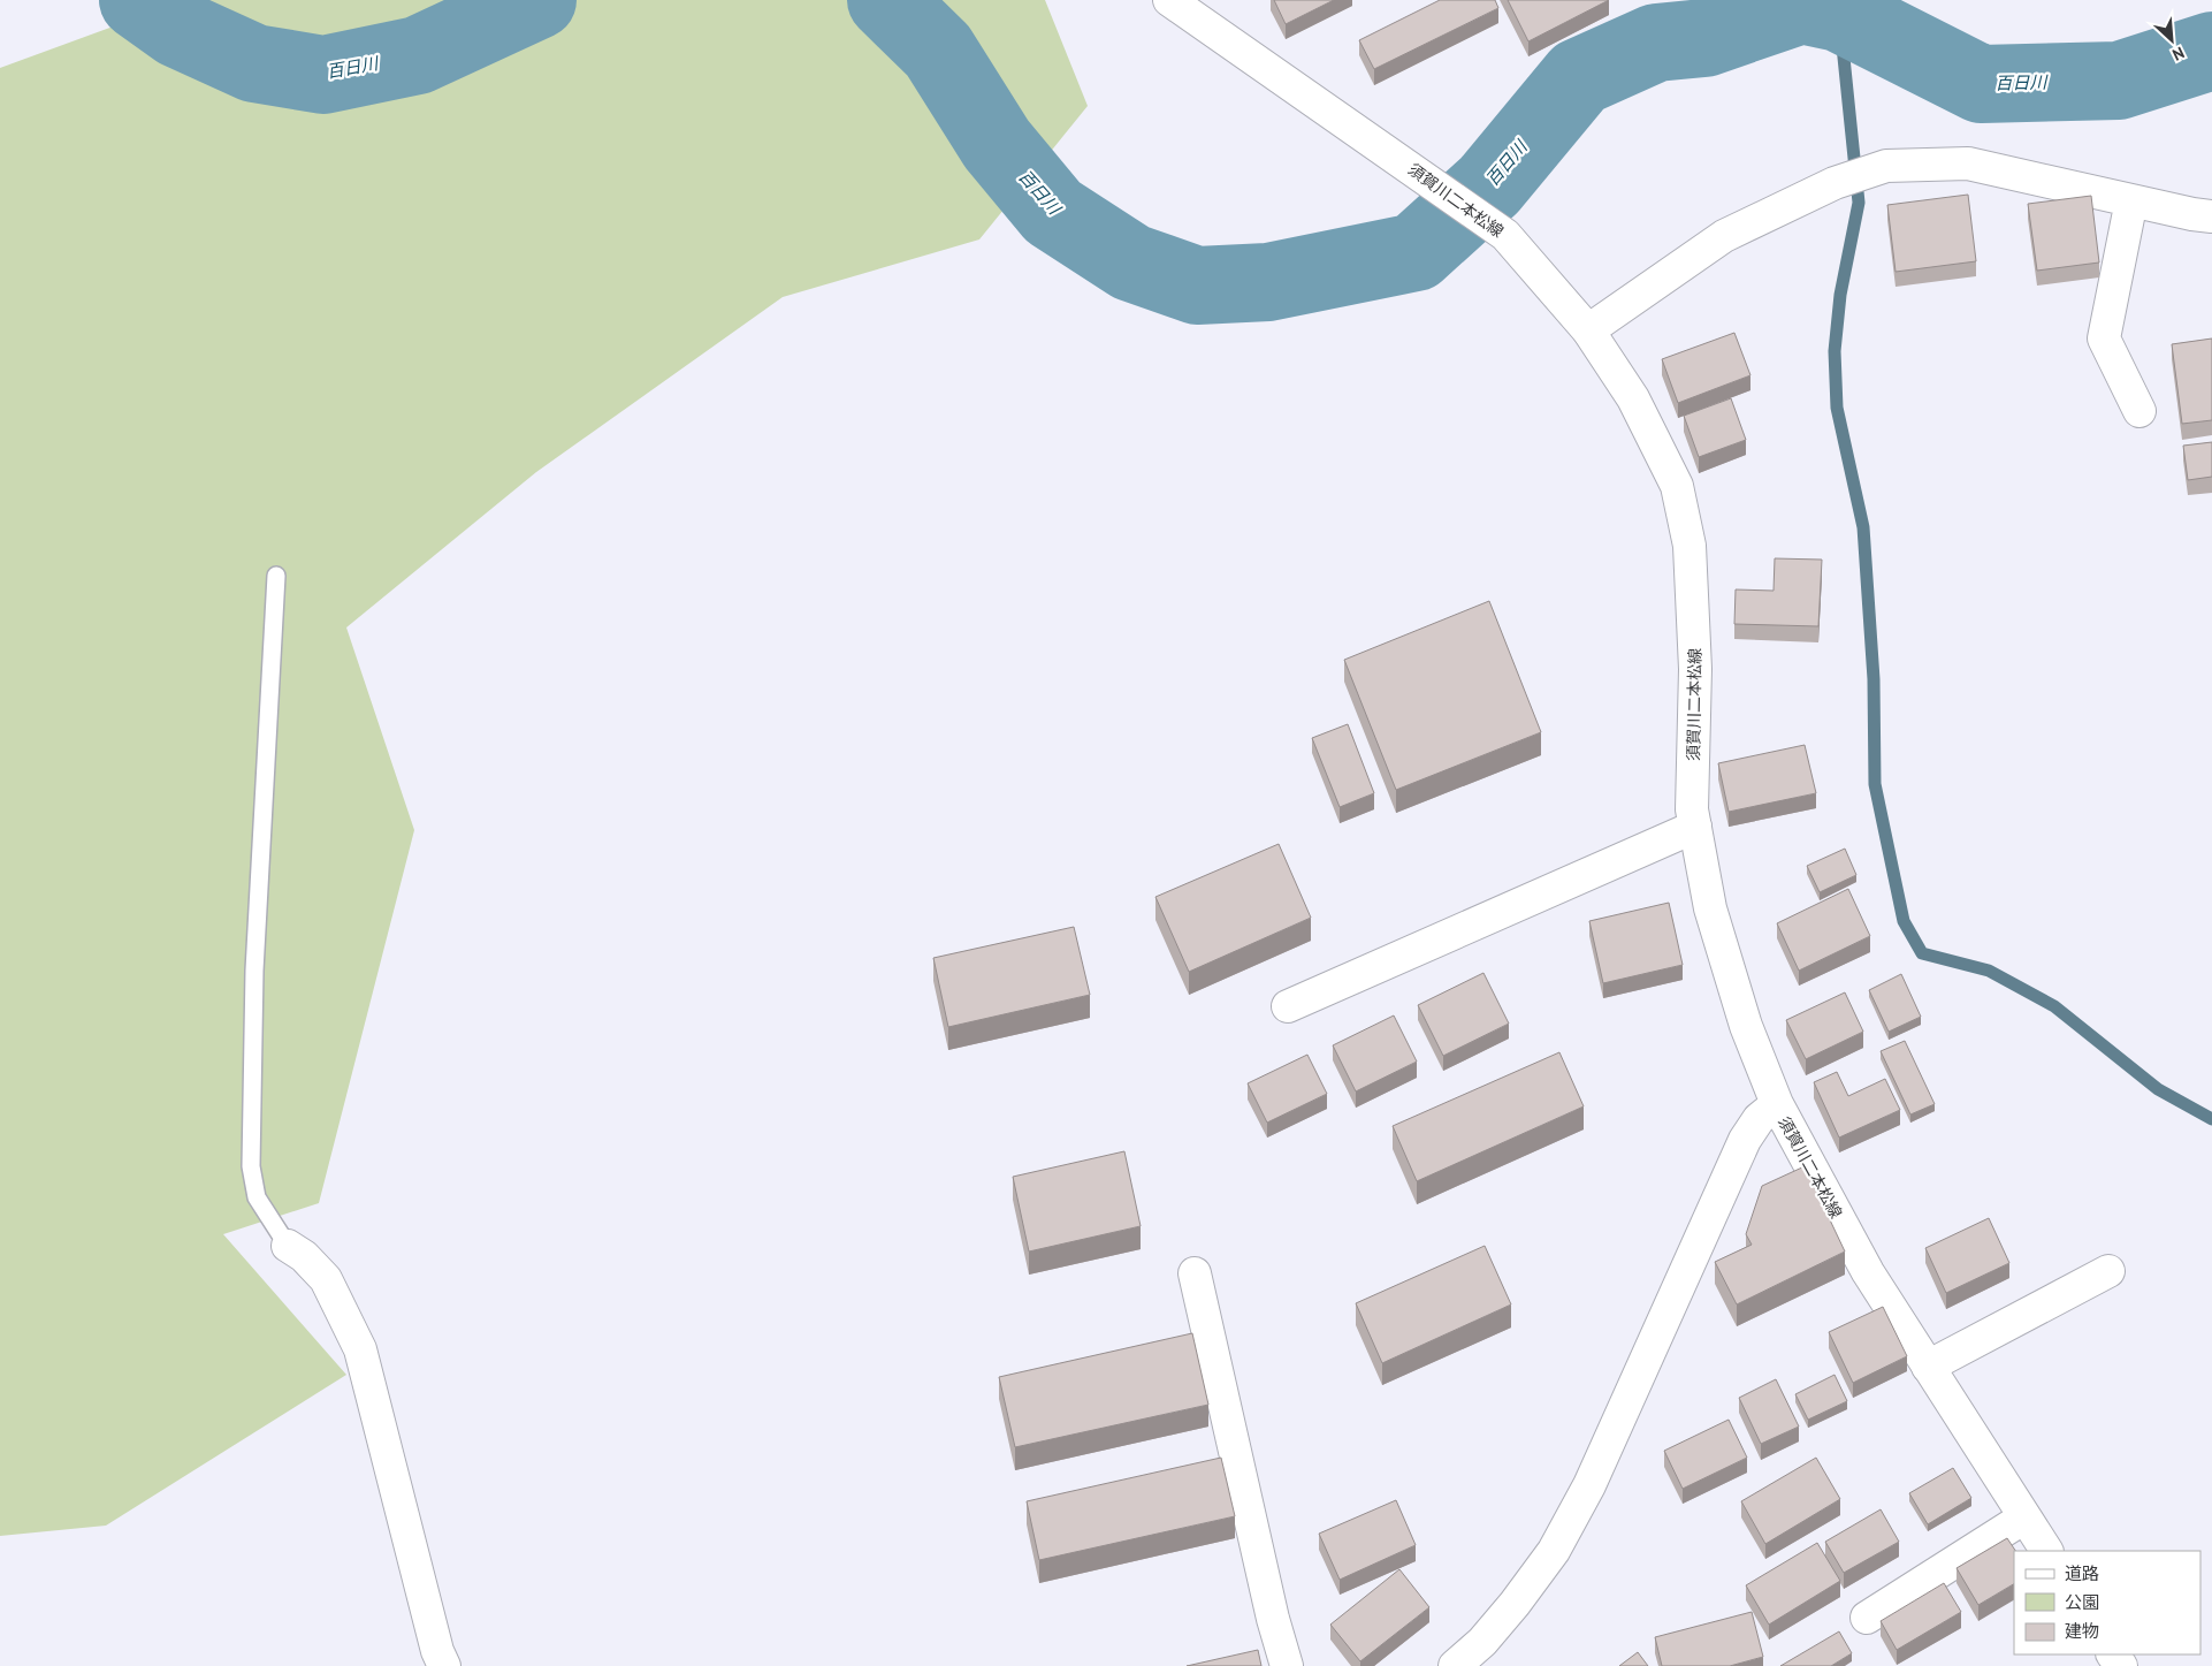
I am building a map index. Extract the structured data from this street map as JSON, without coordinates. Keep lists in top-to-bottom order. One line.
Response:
{"streets":{"street":["須賀川二本松線"]},"water":["百日川"],"legend":["道路","公園","建物"],"north":"bottom right"}
